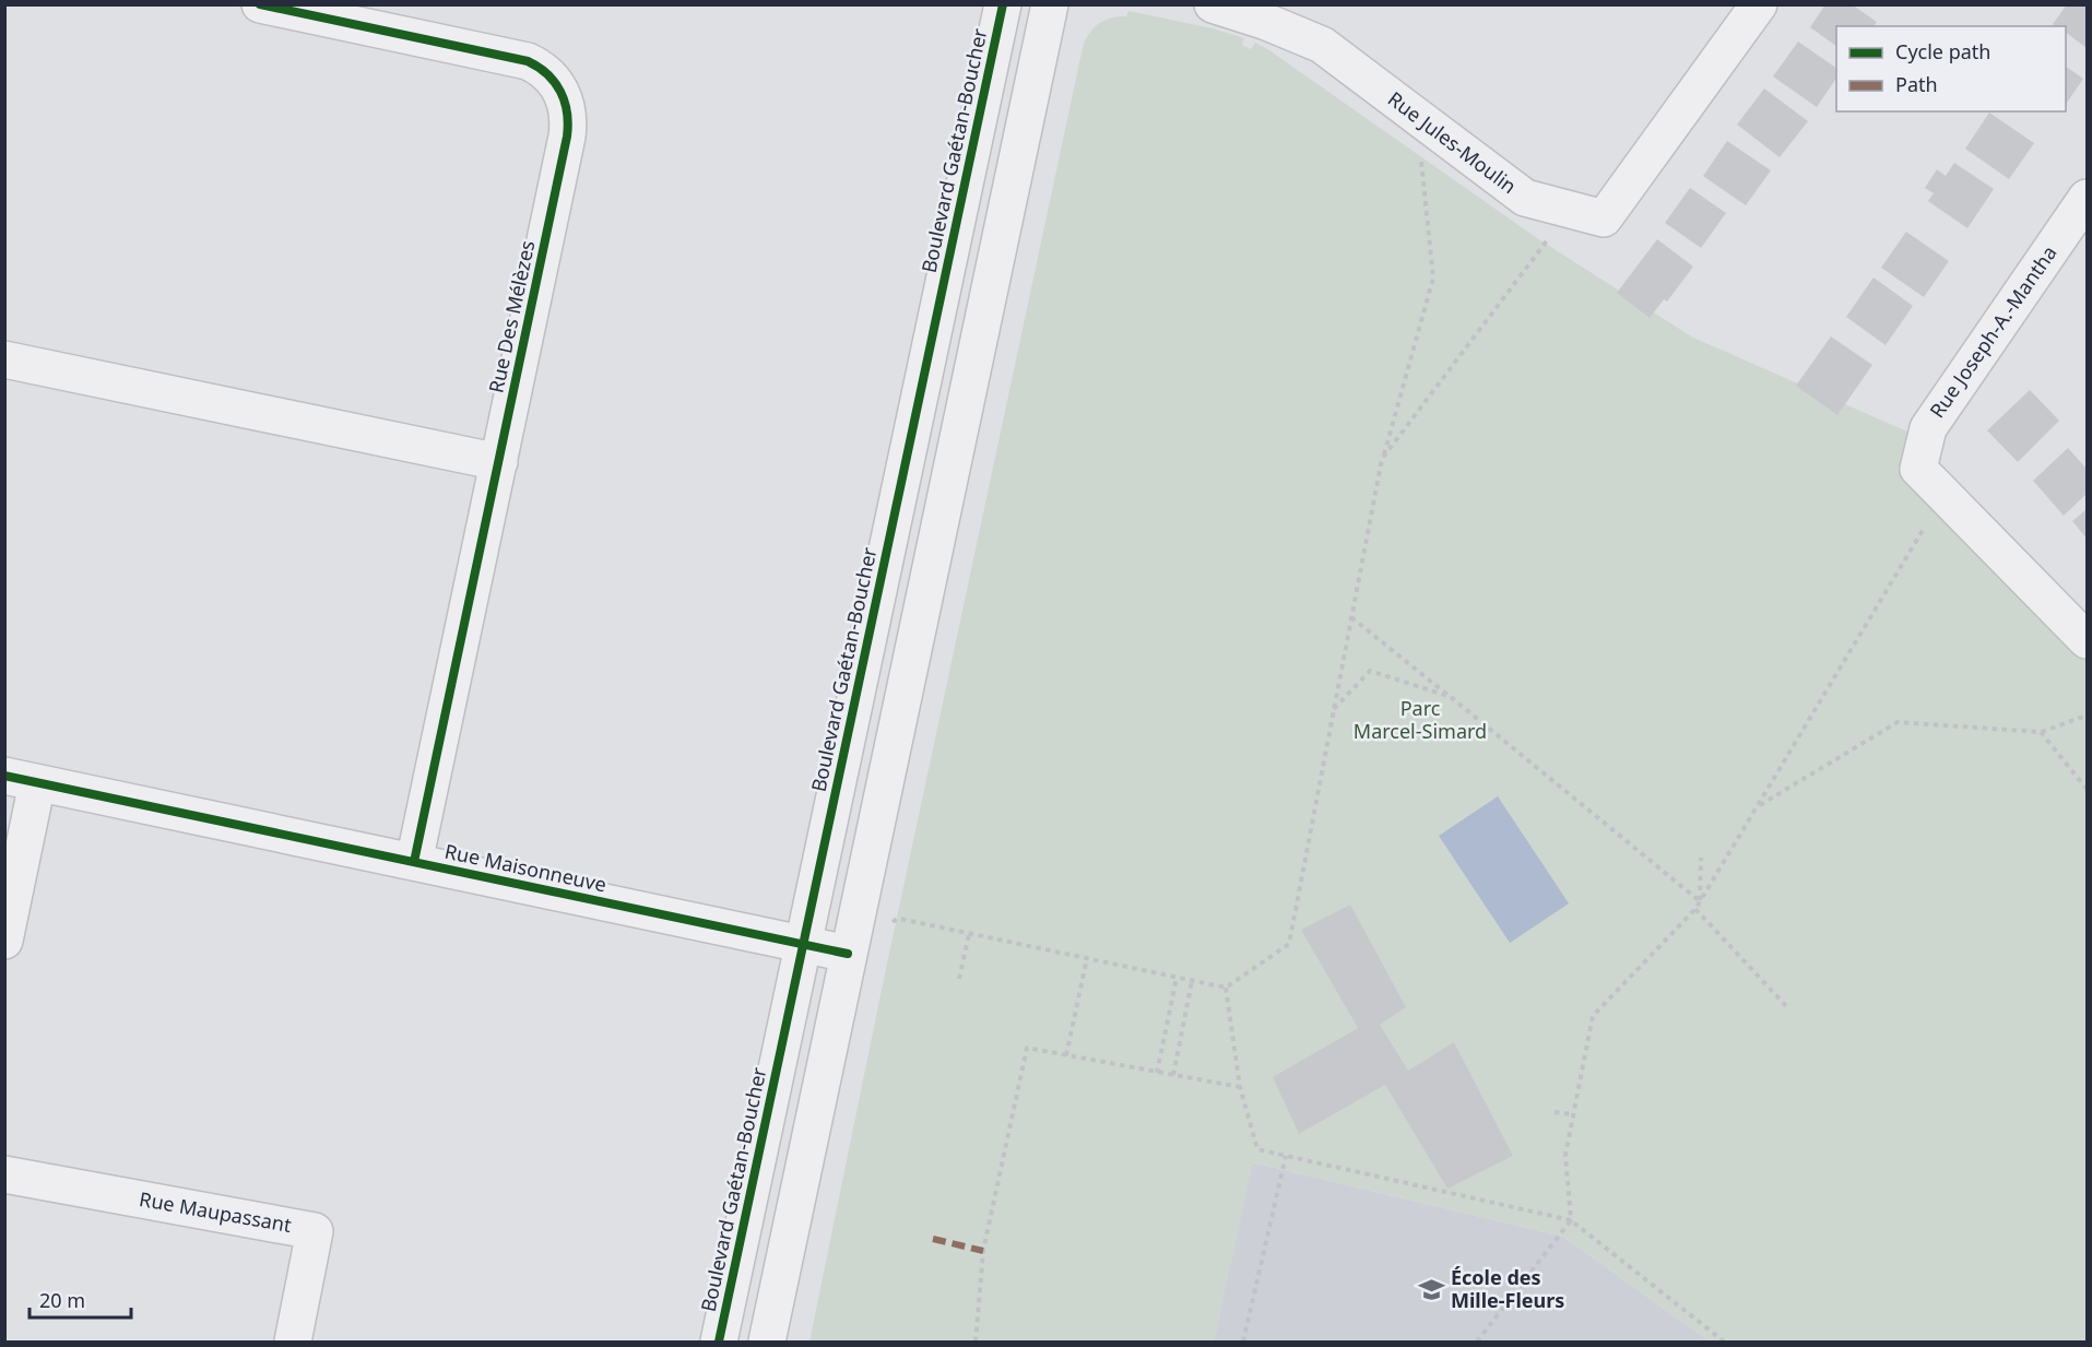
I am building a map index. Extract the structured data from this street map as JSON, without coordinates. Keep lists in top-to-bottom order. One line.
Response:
{"streets":{"street":["Rue Jules-Moulin","Boulevard Gaétan-Boucher","Rue Des Mélèzes","Rue Joseph-A.-Mantha","Rue Maisonneuve","Rue Maupassant"]},"crossings":[["Boulevard Gaétan-Boucher","Rue Maisonneuve"],["Rue Des Mélèzes","Rue Maisonneuve"]],"parks":["Parc Marcel-Simard"],"places":{"school or university":["École des Mille-Fleurs"]},"legend":["Cycle path","Path"],"scale_bar":"20 m"}
